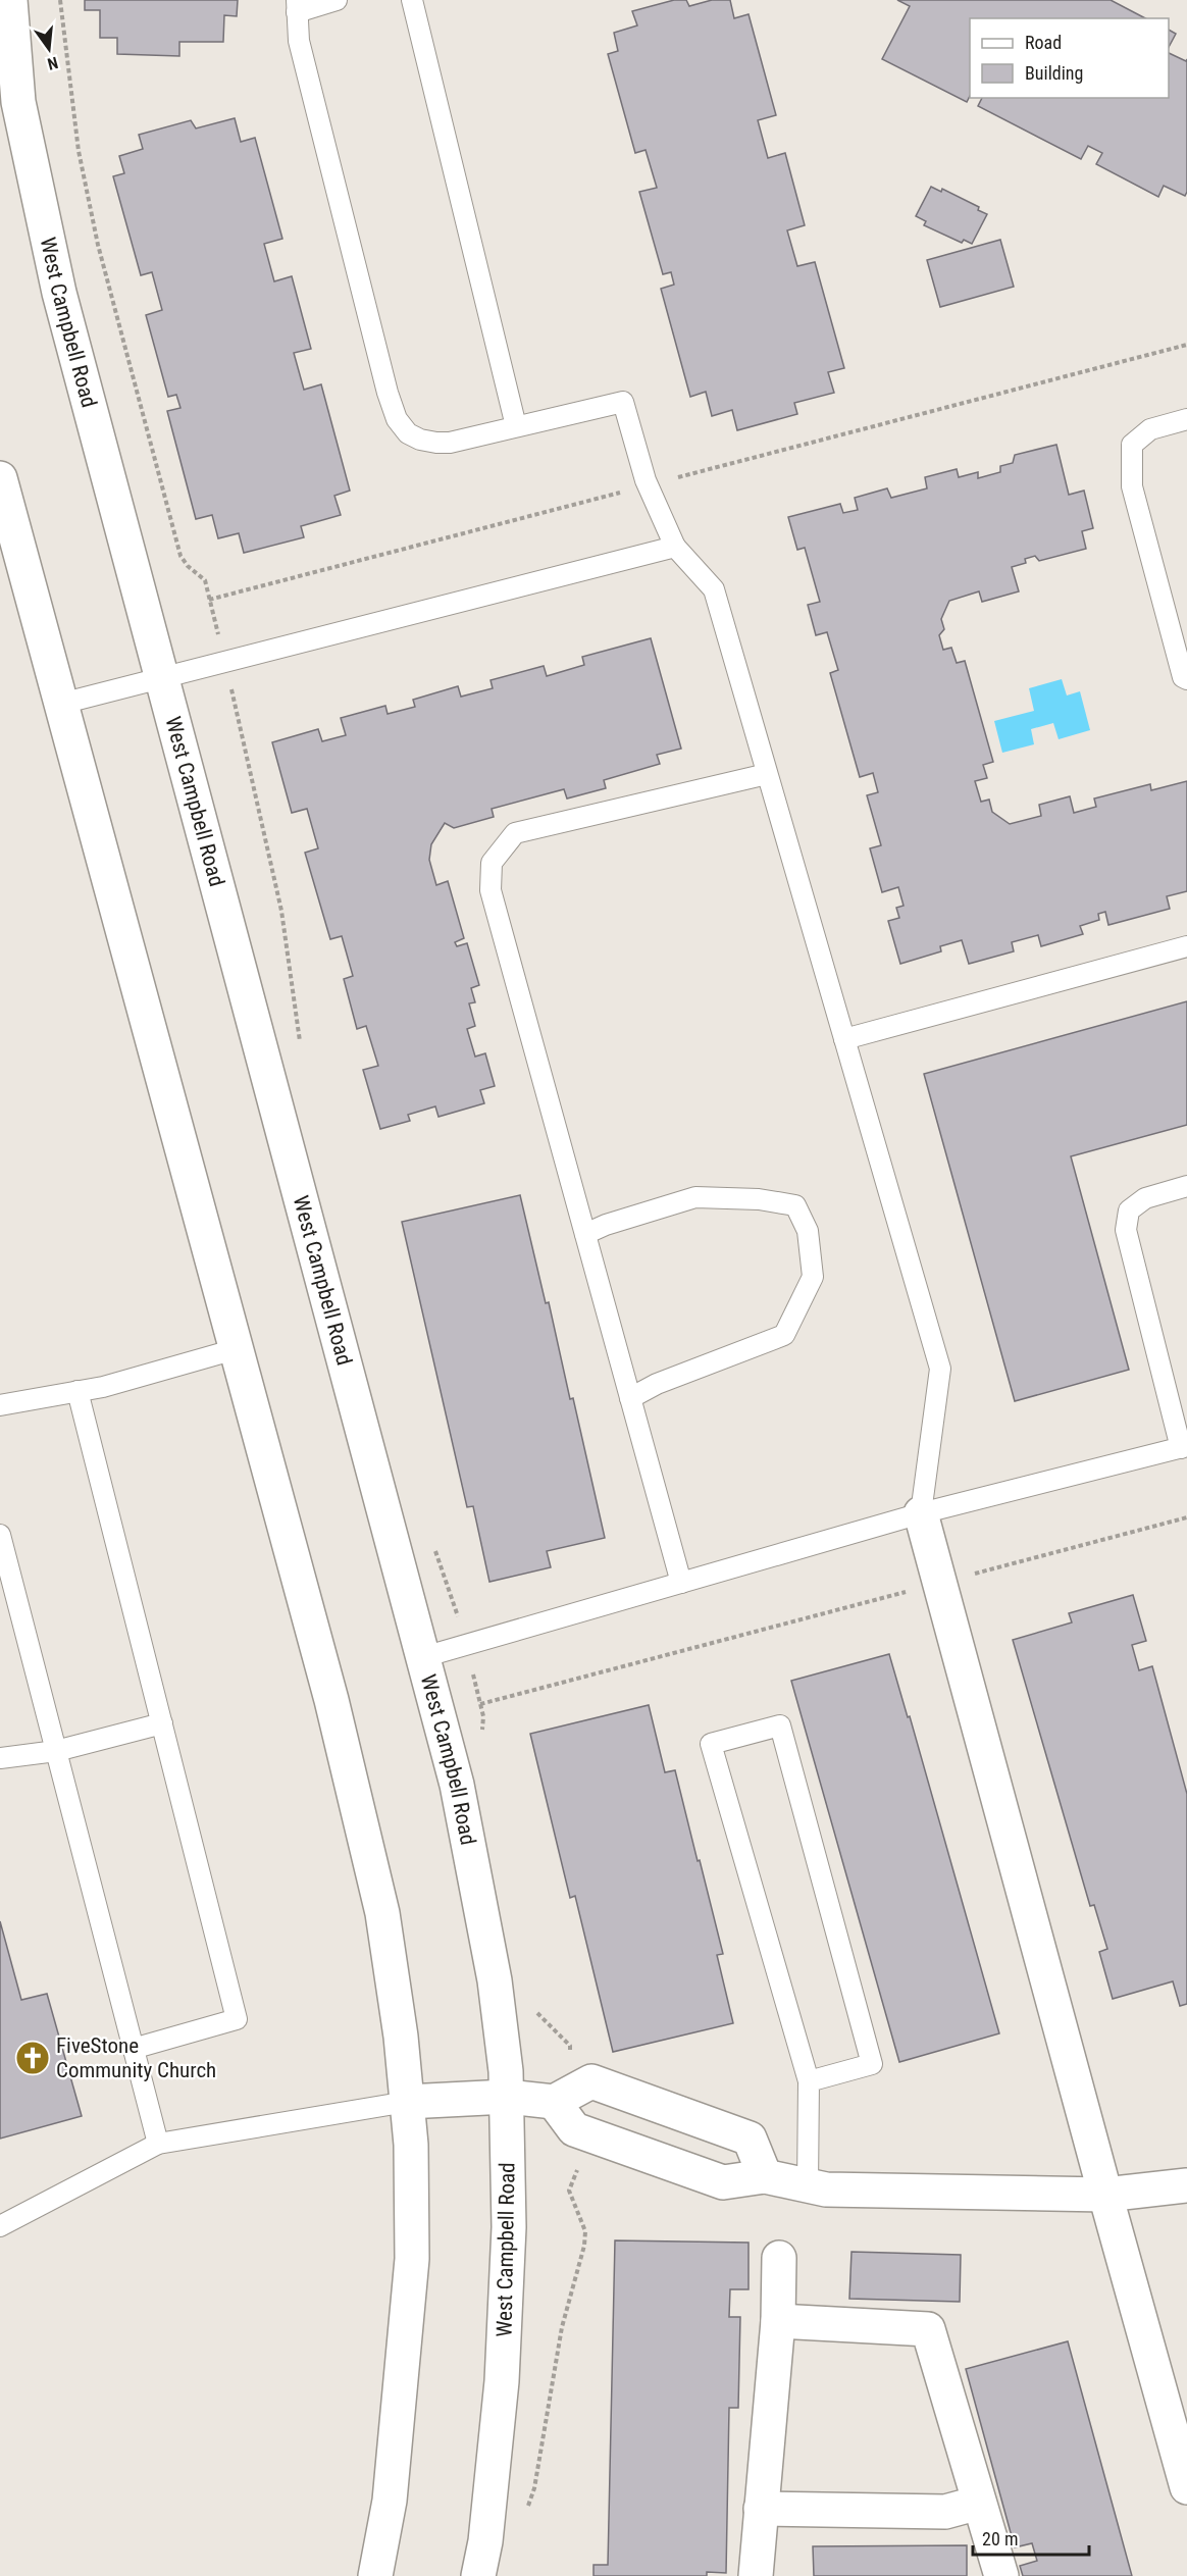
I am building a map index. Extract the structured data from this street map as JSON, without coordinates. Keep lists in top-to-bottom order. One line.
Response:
{"streets":{"main road":["West Campbell Road"]},"places":{"church":["FiveStone Community Church"]},"legend":["Road","Building"],"scale_bar":"20 m","north":"bottom"}
